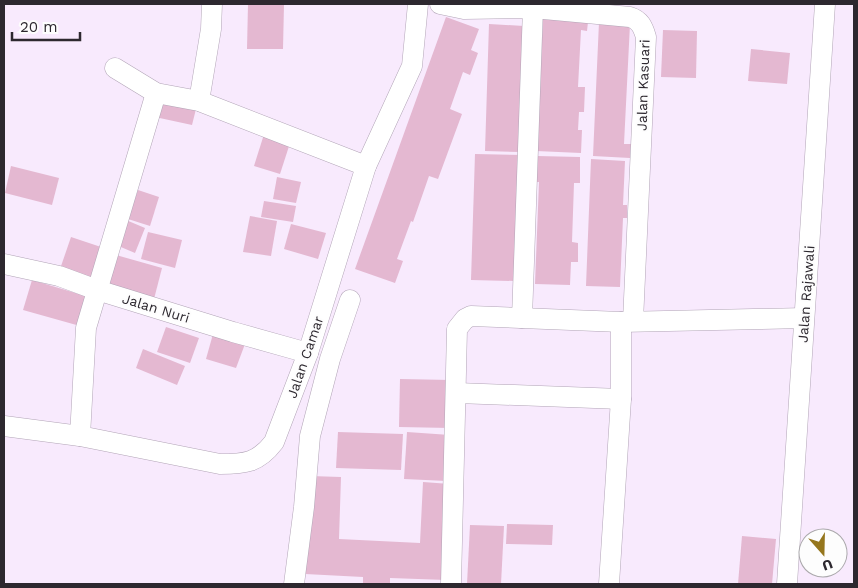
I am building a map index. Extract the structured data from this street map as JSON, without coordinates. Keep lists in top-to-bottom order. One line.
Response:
{"streets":{"street":["Jalan Kasuari","Jalan Rajawali","Jalan Nuri","Jalan Camar"]},"crossings":[["Jalan Nuri","Jalan Camar"]],"scale_bar":"20 m","north":"bottom"}
